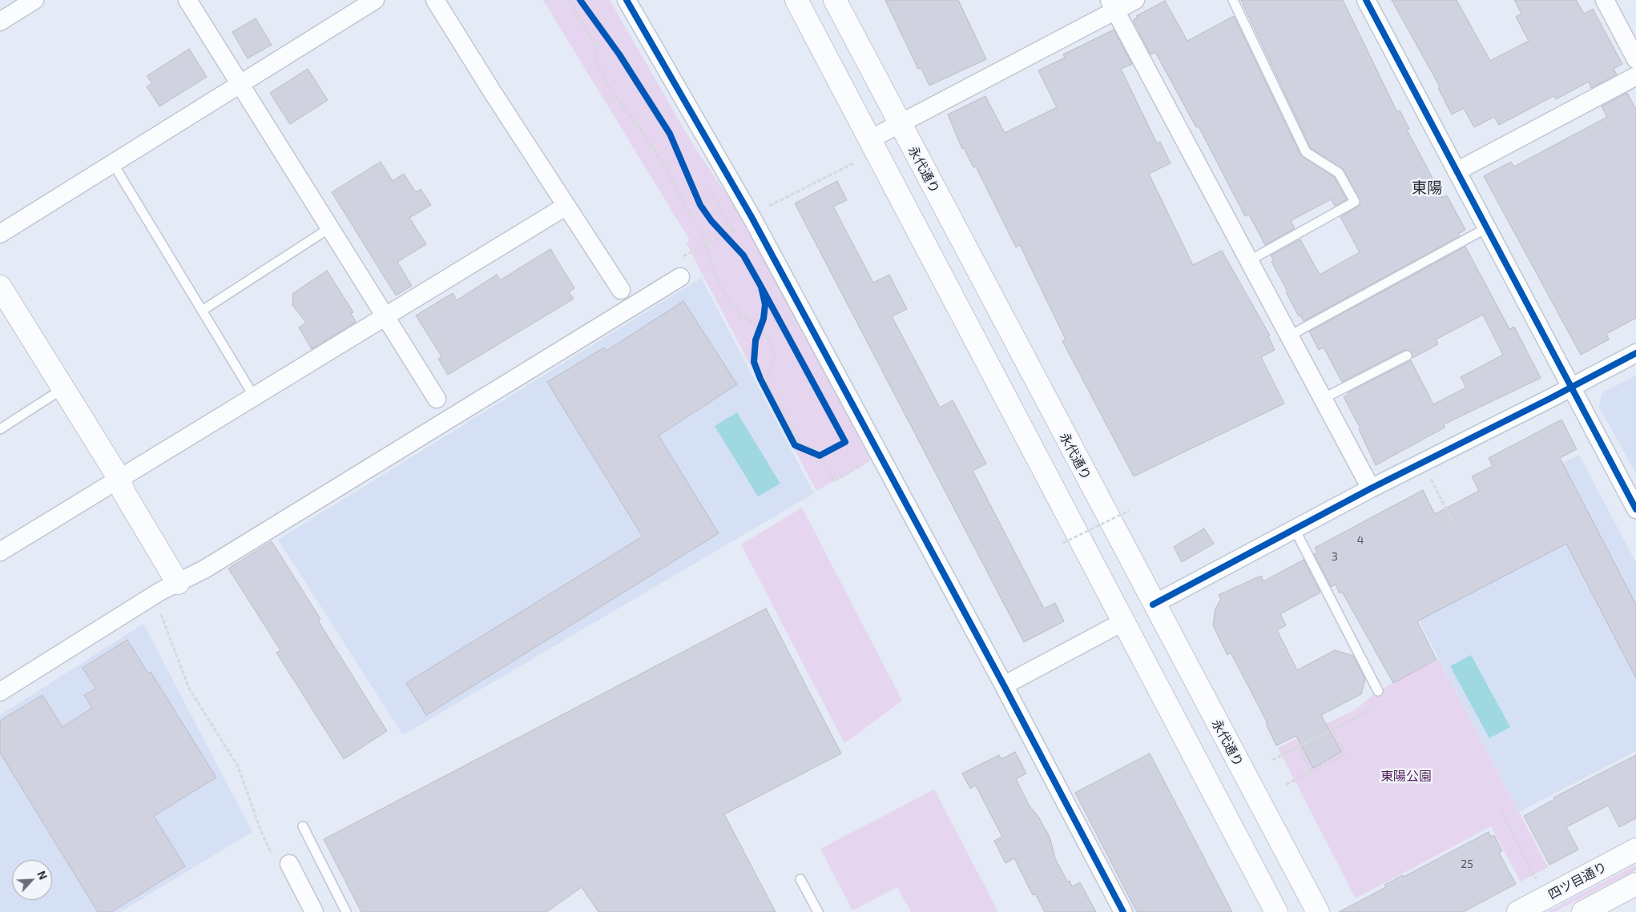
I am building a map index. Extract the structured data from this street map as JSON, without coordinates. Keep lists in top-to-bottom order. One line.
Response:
{"streets":{"main road":["永代通り","四ツ目通り"]},"districts":["東陽"],"parks":["東陽公園"],"house_numbers":["4","3","25"],"north":"top right"}
